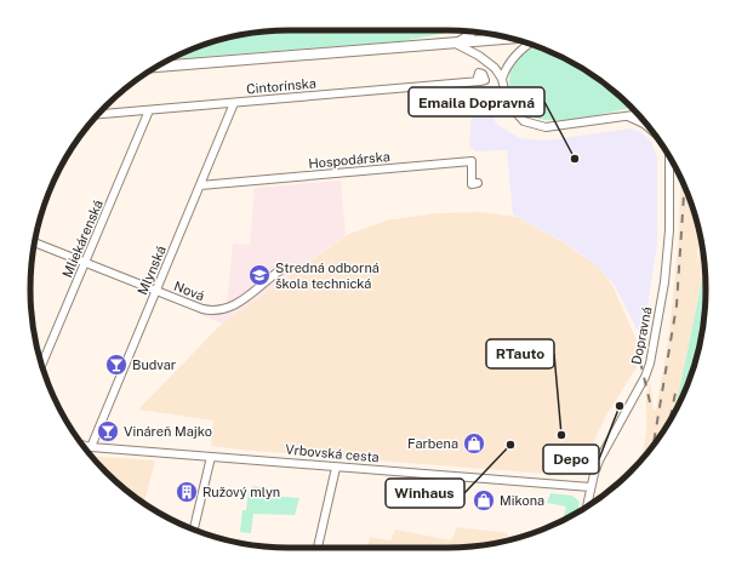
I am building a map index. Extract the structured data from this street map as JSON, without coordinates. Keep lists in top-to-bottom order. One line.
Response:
{"streets":{"street":["Cintorínska","Hospodárska","Mliekárenská","Mlynská","Nová","Dopravná","Vrbovská cesta"]},"crossings":[["Cintorínska","Mliekárenská"],["Cintorínska","Mlynská"],["Hospodárska","Mlynská"],["Mliekárenská","Nová"],["Mlynská","Nová"],["Mlynská","Vrbovská cesta"],["Dopravná","Vrbovská cesta"]],"places":{"other":["Emaila Dopravná","Depo","RTauto","Winhaus"],"school or university":["Stredná odborná škola technická"],"bar":["Budvar","Vináreň Majko"],"shop":["Farbena","Mikona"],"building":["Ružový mlyn"]}}
